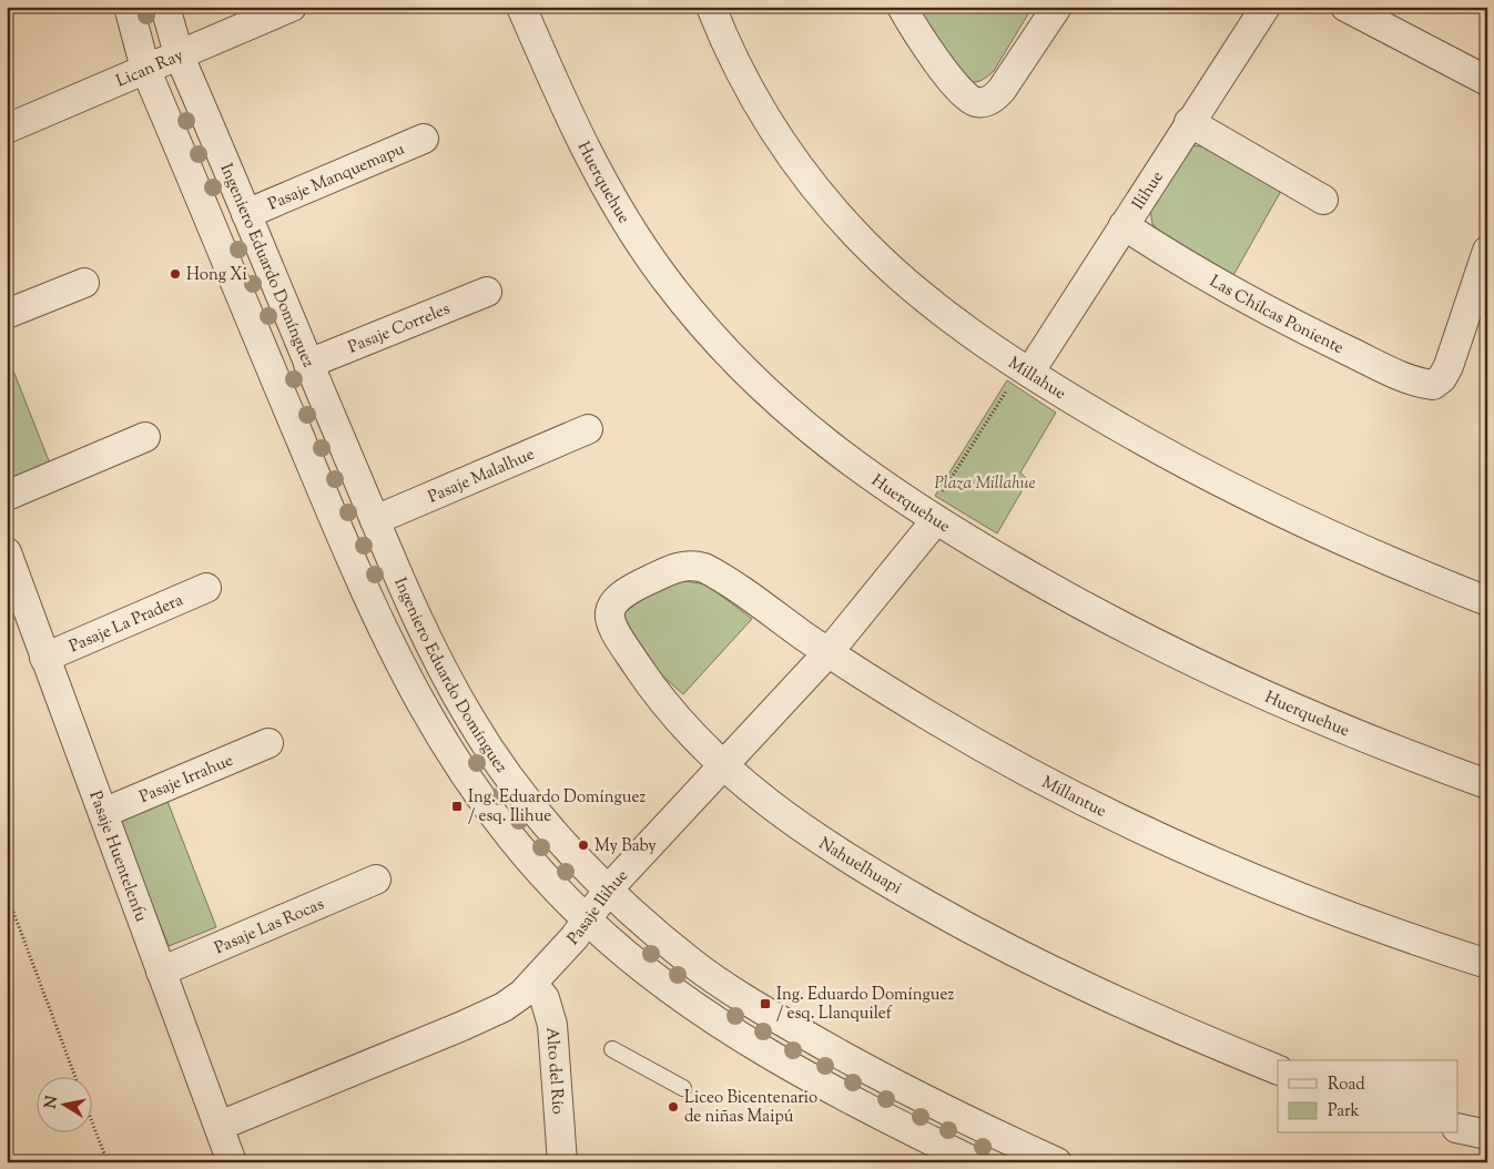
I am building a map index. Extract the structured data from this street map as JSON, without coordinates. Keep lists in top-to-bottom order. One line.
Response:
{"streets":{"street":["Lican Ray","Pasaje Manquemapu","Huerquehue","Ilihue","Ingeniero Eduardo Domínguez","Las Chilcas Poniente","Pasaje Correles","Millahue","Pasaje Malalhue","Pasaje La Pradera","Pasaje Irrahue","Millantue","Pasaje Huentelenfu","Nahuelhuapi","Pasaje Ilihue","Pasaje Las Rocas","Alto del Río"]},"crossings":[["Lican Ray","Ingeniero Eduardo Domínguez"],["Pasaje Manquemapu","Ingeniero Eduardo Domínguez"],["Huerquehue","Pasaje Ilihue"],["Ilihue","Las Chilcas Poniente"],["Ilihue","Millahue"],["Ingeniero Eduardo Domínguez","Pasaje Correles"],["Ingeniero Eduardo Domínguez","Pasaje Malalhue"],["Ingeniero Eduardo Domínguez","Pasaje Ilihue"],["Pasaje La Pradera","Pasaje Huentelenfu"],["Pasaje Irrahue","Pasaje Huentelenfu"],["Millantue","Nahuelhuapi"],["Millantue","Pasaje Ilihue"],["Pasaje Huentelenfu","Pasaje Ilihue"],["Pasaje Huentelenfu","Pasaje Las Rocas"],["Nahuelhuapi","Pasaje Ilihue"],["Pasaje Ilihue","Alto del Río"]],"parks":["Plaza Millahue"],"places":{"other":["Hong Xi","My Baby","Liceo Bicentenario de niñas Maipú"],"transit":["Ing. Eduardo Domínguez / esq. Ilihue","Ing. Eduardo Domínguez / esq. Llanquilef"]},"legend":["Road","Park"],"north":"left"}
